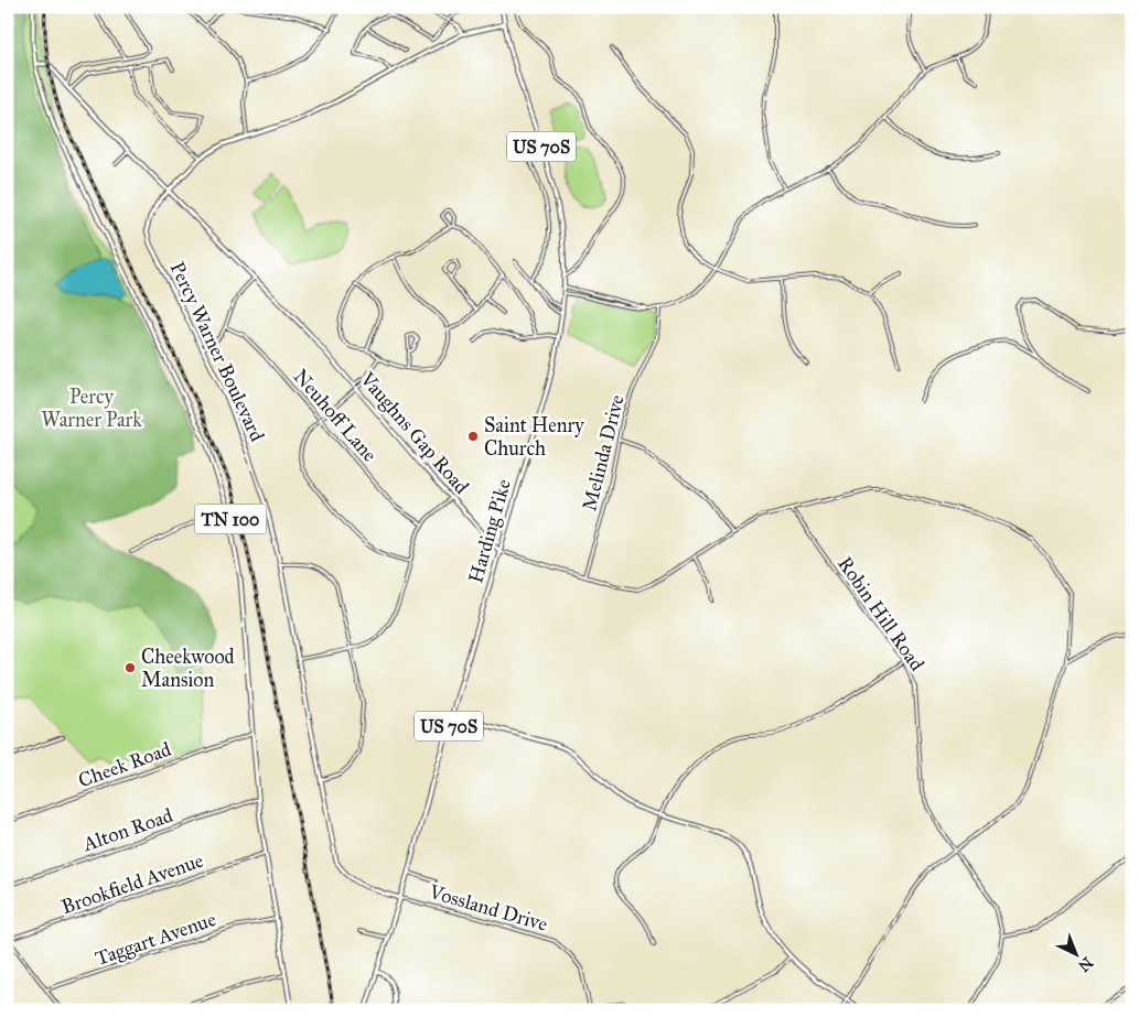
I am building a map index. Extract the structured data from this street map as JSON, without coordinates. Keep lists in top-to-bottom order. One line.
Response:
{"streets":{"street":["US 70S","Percy Warner Boulevard","Neuhoff Lane","Vaughns Gap Road","Melinda Drive","TN 100","Harding Pike","Robin Hill Road","Cheek Road","Alton Road","Brookfield Avenue","Vossland Drive","Taggart Avenue"]},"crossings":[["US 70S","Percy Warner Boulevard"],["US 70S","Harding Pike"],["Percy Warner Boulevard","Vaughns Gap Road"],["Percy Warner Boulevard","Harding Pike"],["Percy Warner Boulevard","Vossland Drive"],["Vaughns Gap Road","TN 100"],["Vaughns Gap Road","Harding Pike"],["TN 100","Cheek Road"],["TN 100","Alton Road"],["TN 100","Brookfield Avenue"],["TN 100","Taggart Avenue"],["Harding Pike","Vossland Drive"]],"parks":["Percy Warner Park"],"places":["Saint Henry Church","Cheekwood Mansion"],"north":"bottom right"}
